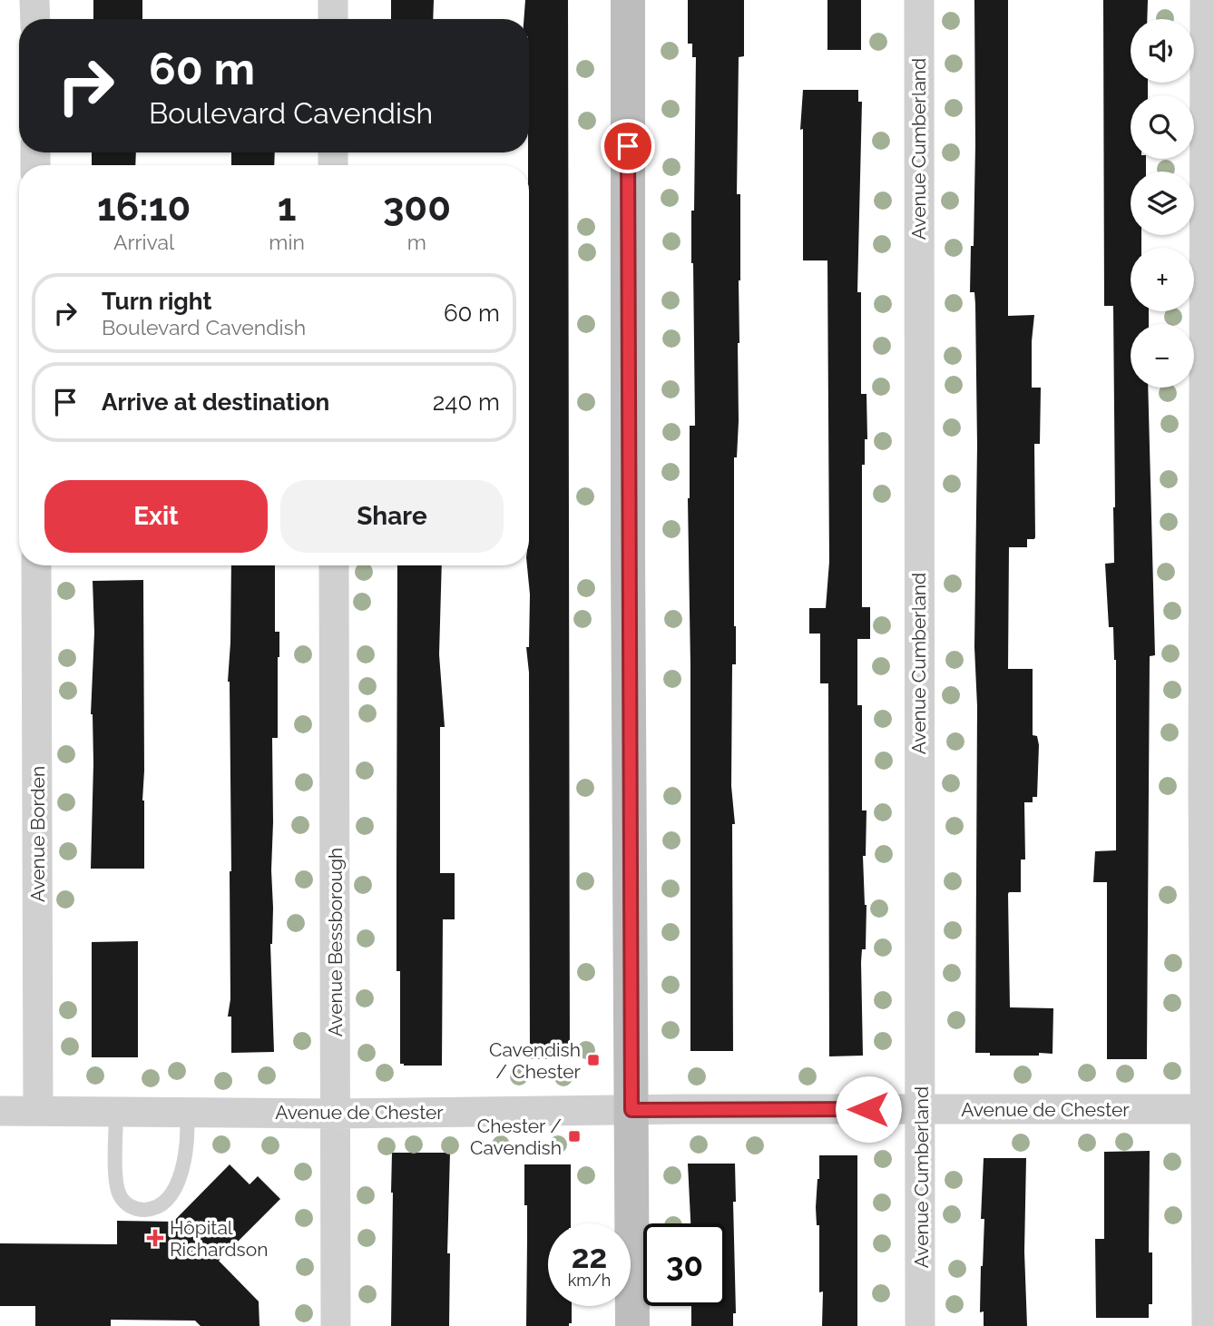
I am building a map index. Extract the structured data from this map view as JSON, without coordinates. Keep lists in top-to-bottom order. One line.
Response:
{"streets":{"street":["Avenue Cumberland","Avenue Borden","Avenue Bessborough","Avenue de Chester"]},"crossings":[["Avenue Cumberland","Avenue de Chester"],["Avenue Borden","Avenue de Chester"],["Avenue Bessborough","Avenue de Chester"]],"places":{"transit":["Cavendish / Chester","Chester / Cavendish"],"health":["Hôpital Richardson"]},"page":{"map_buttons":["+","−"],"turn":["60 m","Boulevard Cavendish"],"eta":["16:10","Arrival","1","min","300","m"],"list":[{"name":"Turn right","note":"Boulevard Cavendish","value":"60 m"},{"name":"Arrive at destination","value":"240 m"}],"buttons":["Exit","Share"],"speed":"22 km/h","limit":"30"}}
